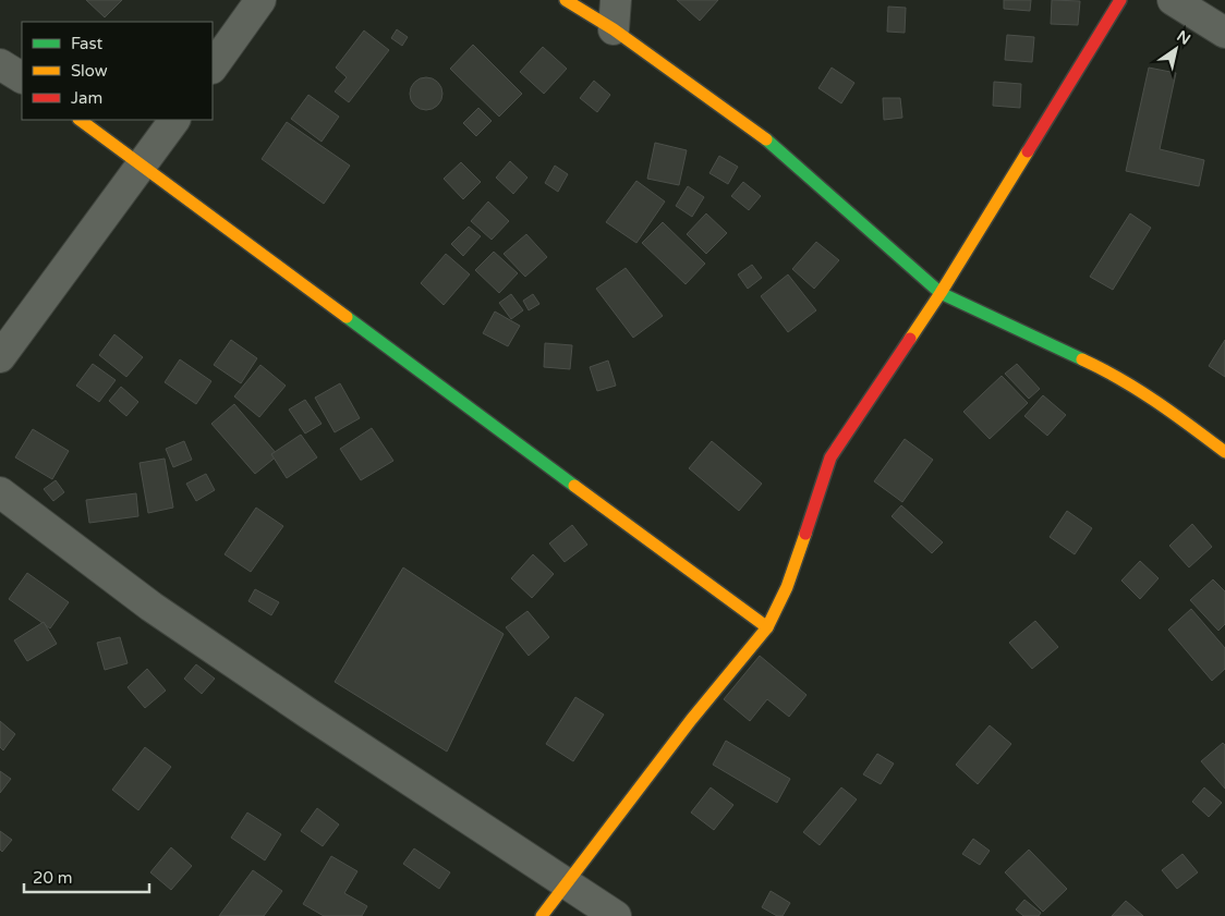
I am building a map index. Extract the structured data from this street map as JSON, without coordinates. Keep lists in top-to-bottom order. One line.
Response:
{"legend":["Fast","Slow","Jam"],"scale_bar":"20 m","north":"top right"}
